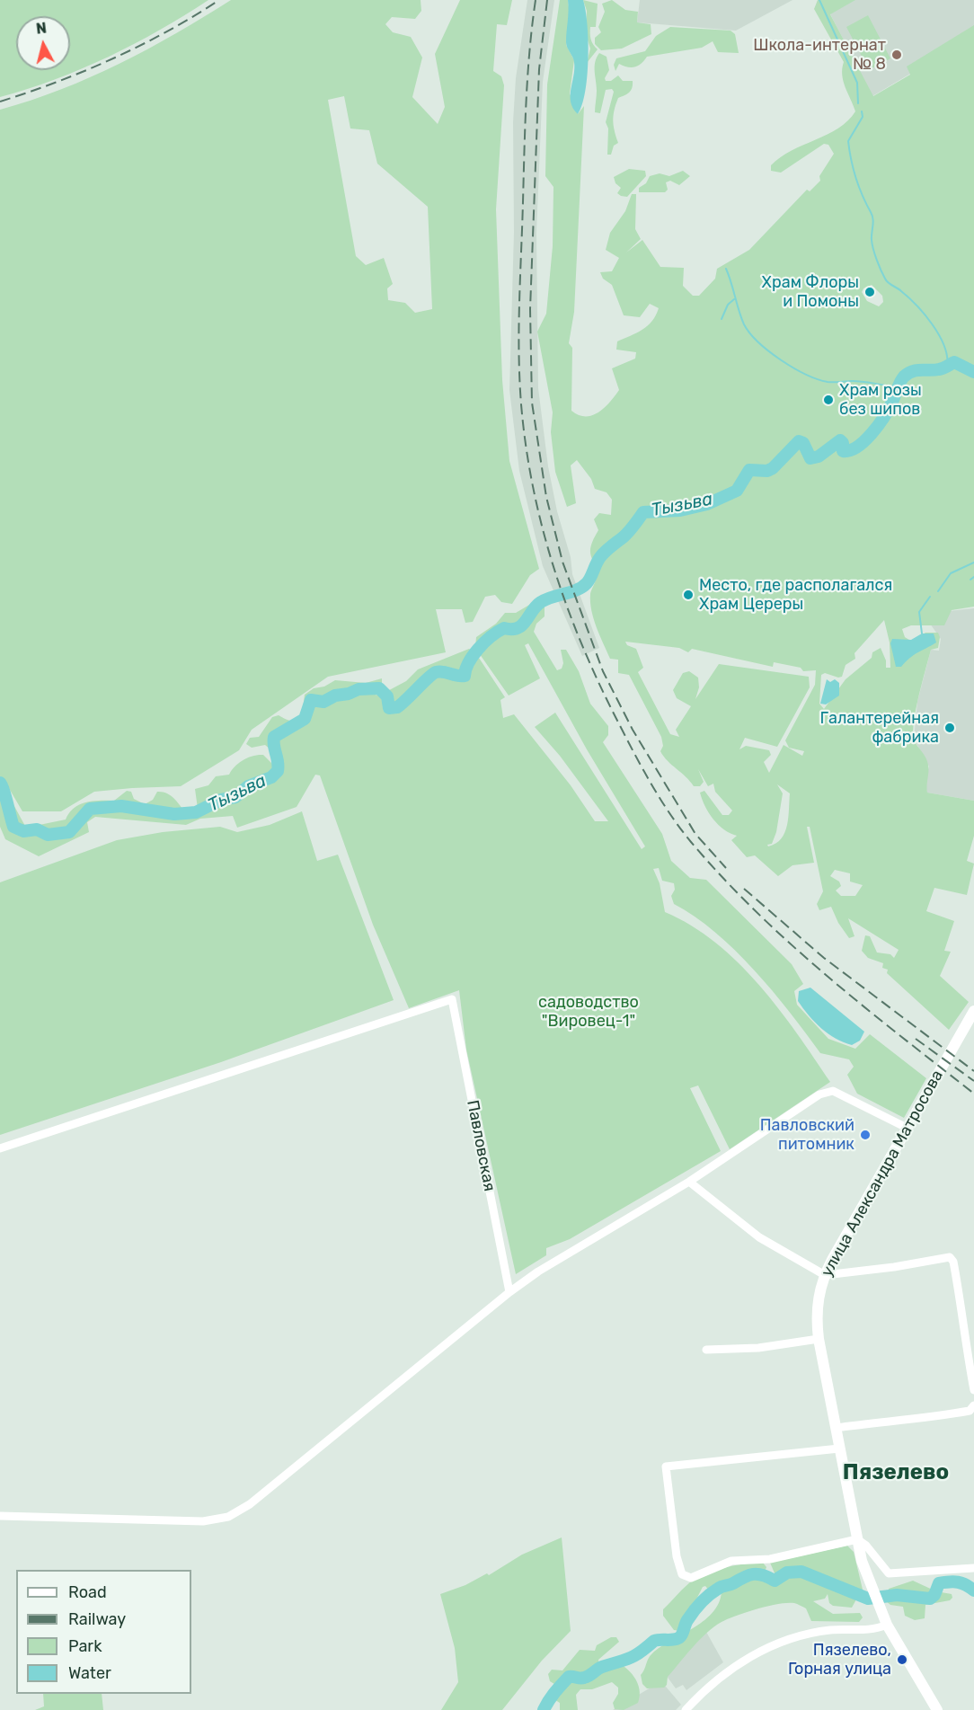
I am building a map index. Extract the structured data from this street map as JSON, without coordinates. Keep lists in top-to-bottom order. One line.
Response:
{"streets":{"main road":["улица Александра Матросова"],"street":["Павловская"]},"districts":["Пязелево"],"water":["Тызьва"],"parks":["садоводство \"Вировец-1\""],"places":["Школа-интернат № 8","Храм Флоры и Помоны","Храм розы без шипов","Место, где располагался Храм Цереры","Галантерейная фабрика","Павловский питомник","Пязелево, Горная улица"],"legend":["Road","Railway","Park","Water"],"north":"top"}
